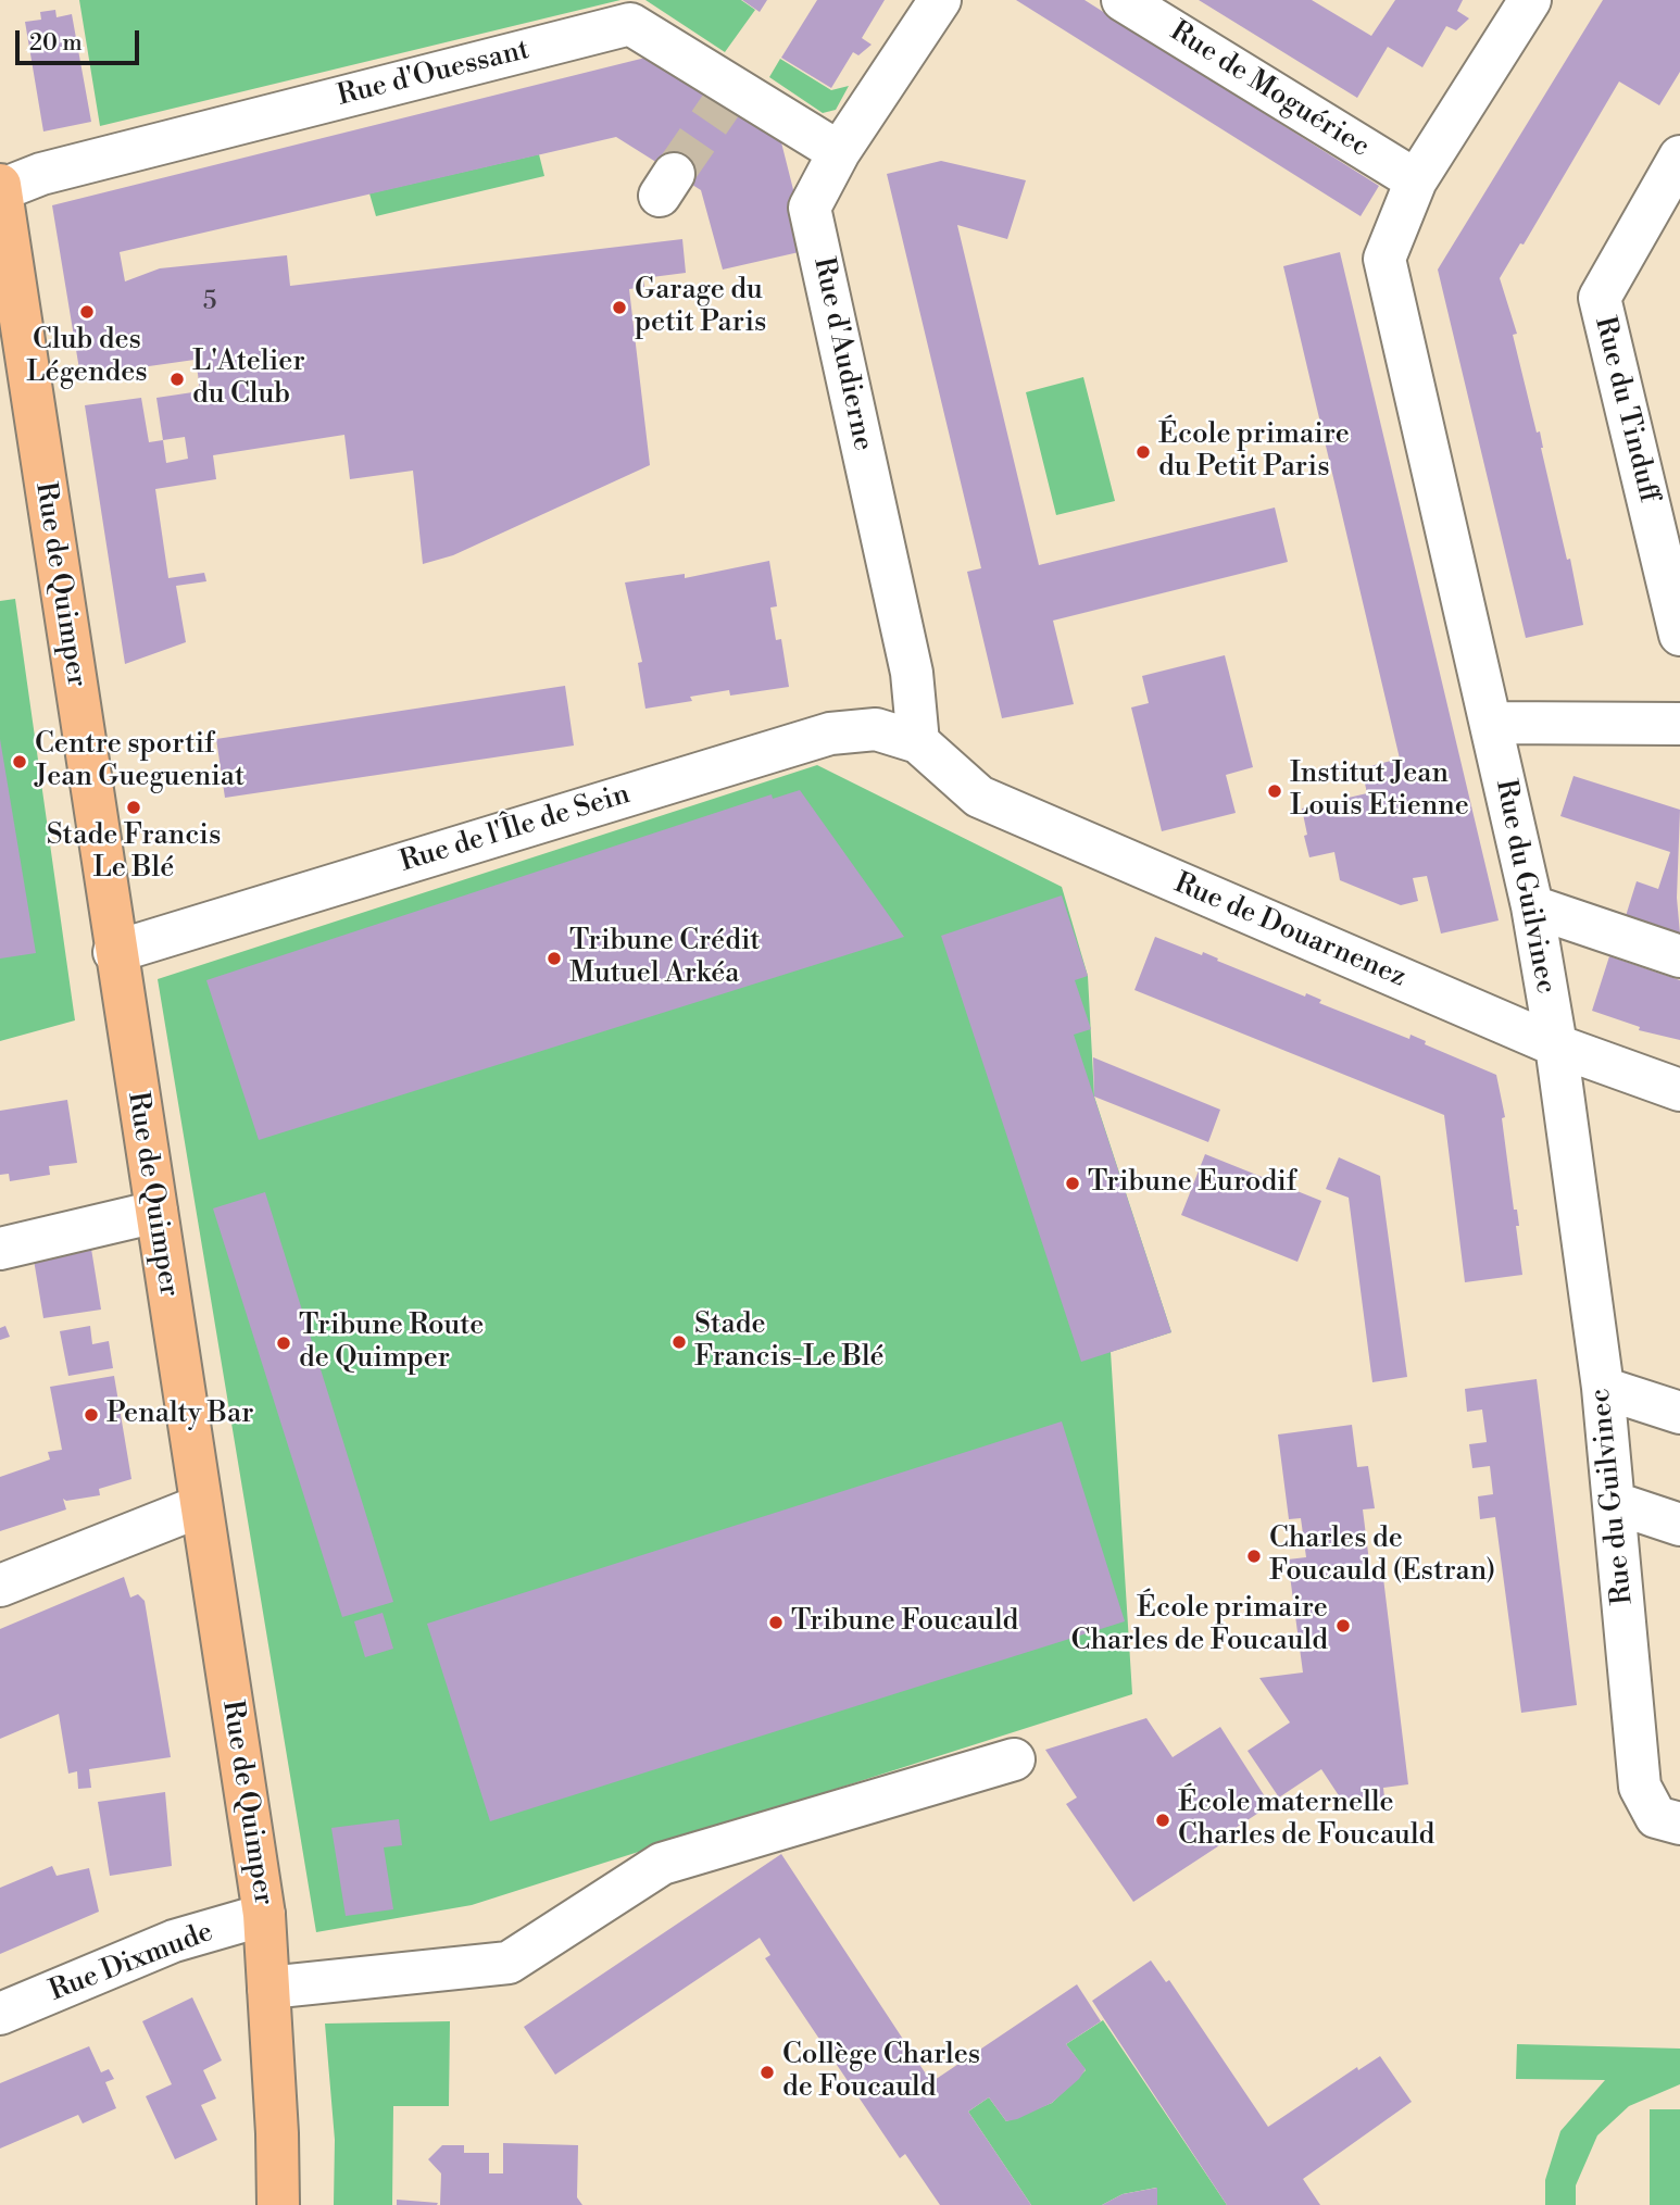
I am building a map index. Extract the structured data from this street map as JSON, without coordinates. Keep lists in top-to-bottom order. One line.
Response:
{"streets":{"main road":["Rue de Quimper"],"street":["Rue d'Ouessant","Rue de Moguériec","Rue d'Audierne","Rue du Tinduff","Rue de l'Île de Sein","Rue du Guilvinec","Rue de Douarnenez","Rue Dixmude"]},"crossings":[["Rue d'Ouessant","Rue d'Audierne"],["Rue d'Ouessant","Rue de Quimper"],["Rue de Moguériec","Rue du Guilvinec"],["Rue d'Audierne","Rue de l'Île de Sein"],["Rue d'Audierne","Rue de Douarnenez"],["Rue de Quimper","Rue de l'Île de Sein"],["Rue de Quimper","Rue Dixmude"],["Rue de l'Île de Sein","Rue de Douarnenez"],["Rue du Guilvinec","Rue de Douarnenez"]],"places":["Garage du petit Paris","Club des Légendes","L'Atelier du Club","École primaire du Petit Paris","Centre sportif Jean Guegueniat","Institut Jean Louis Etienne","Stade Francis Le Blé","Tribune Crédit Mutuel Arkéa","Tribune Eurodif","Stade Francis-Le Blé","Tribune Route de Quimper","Penalty Bar","Charles de Foucauld (Estran)","Tribune Foucauld","École primaire Charles de Foucauld","École maternelle Charles de Foucauld","Collège Charles de Foucauld"],"house_numbers":["5"],"scale_bar":"20 m"}
